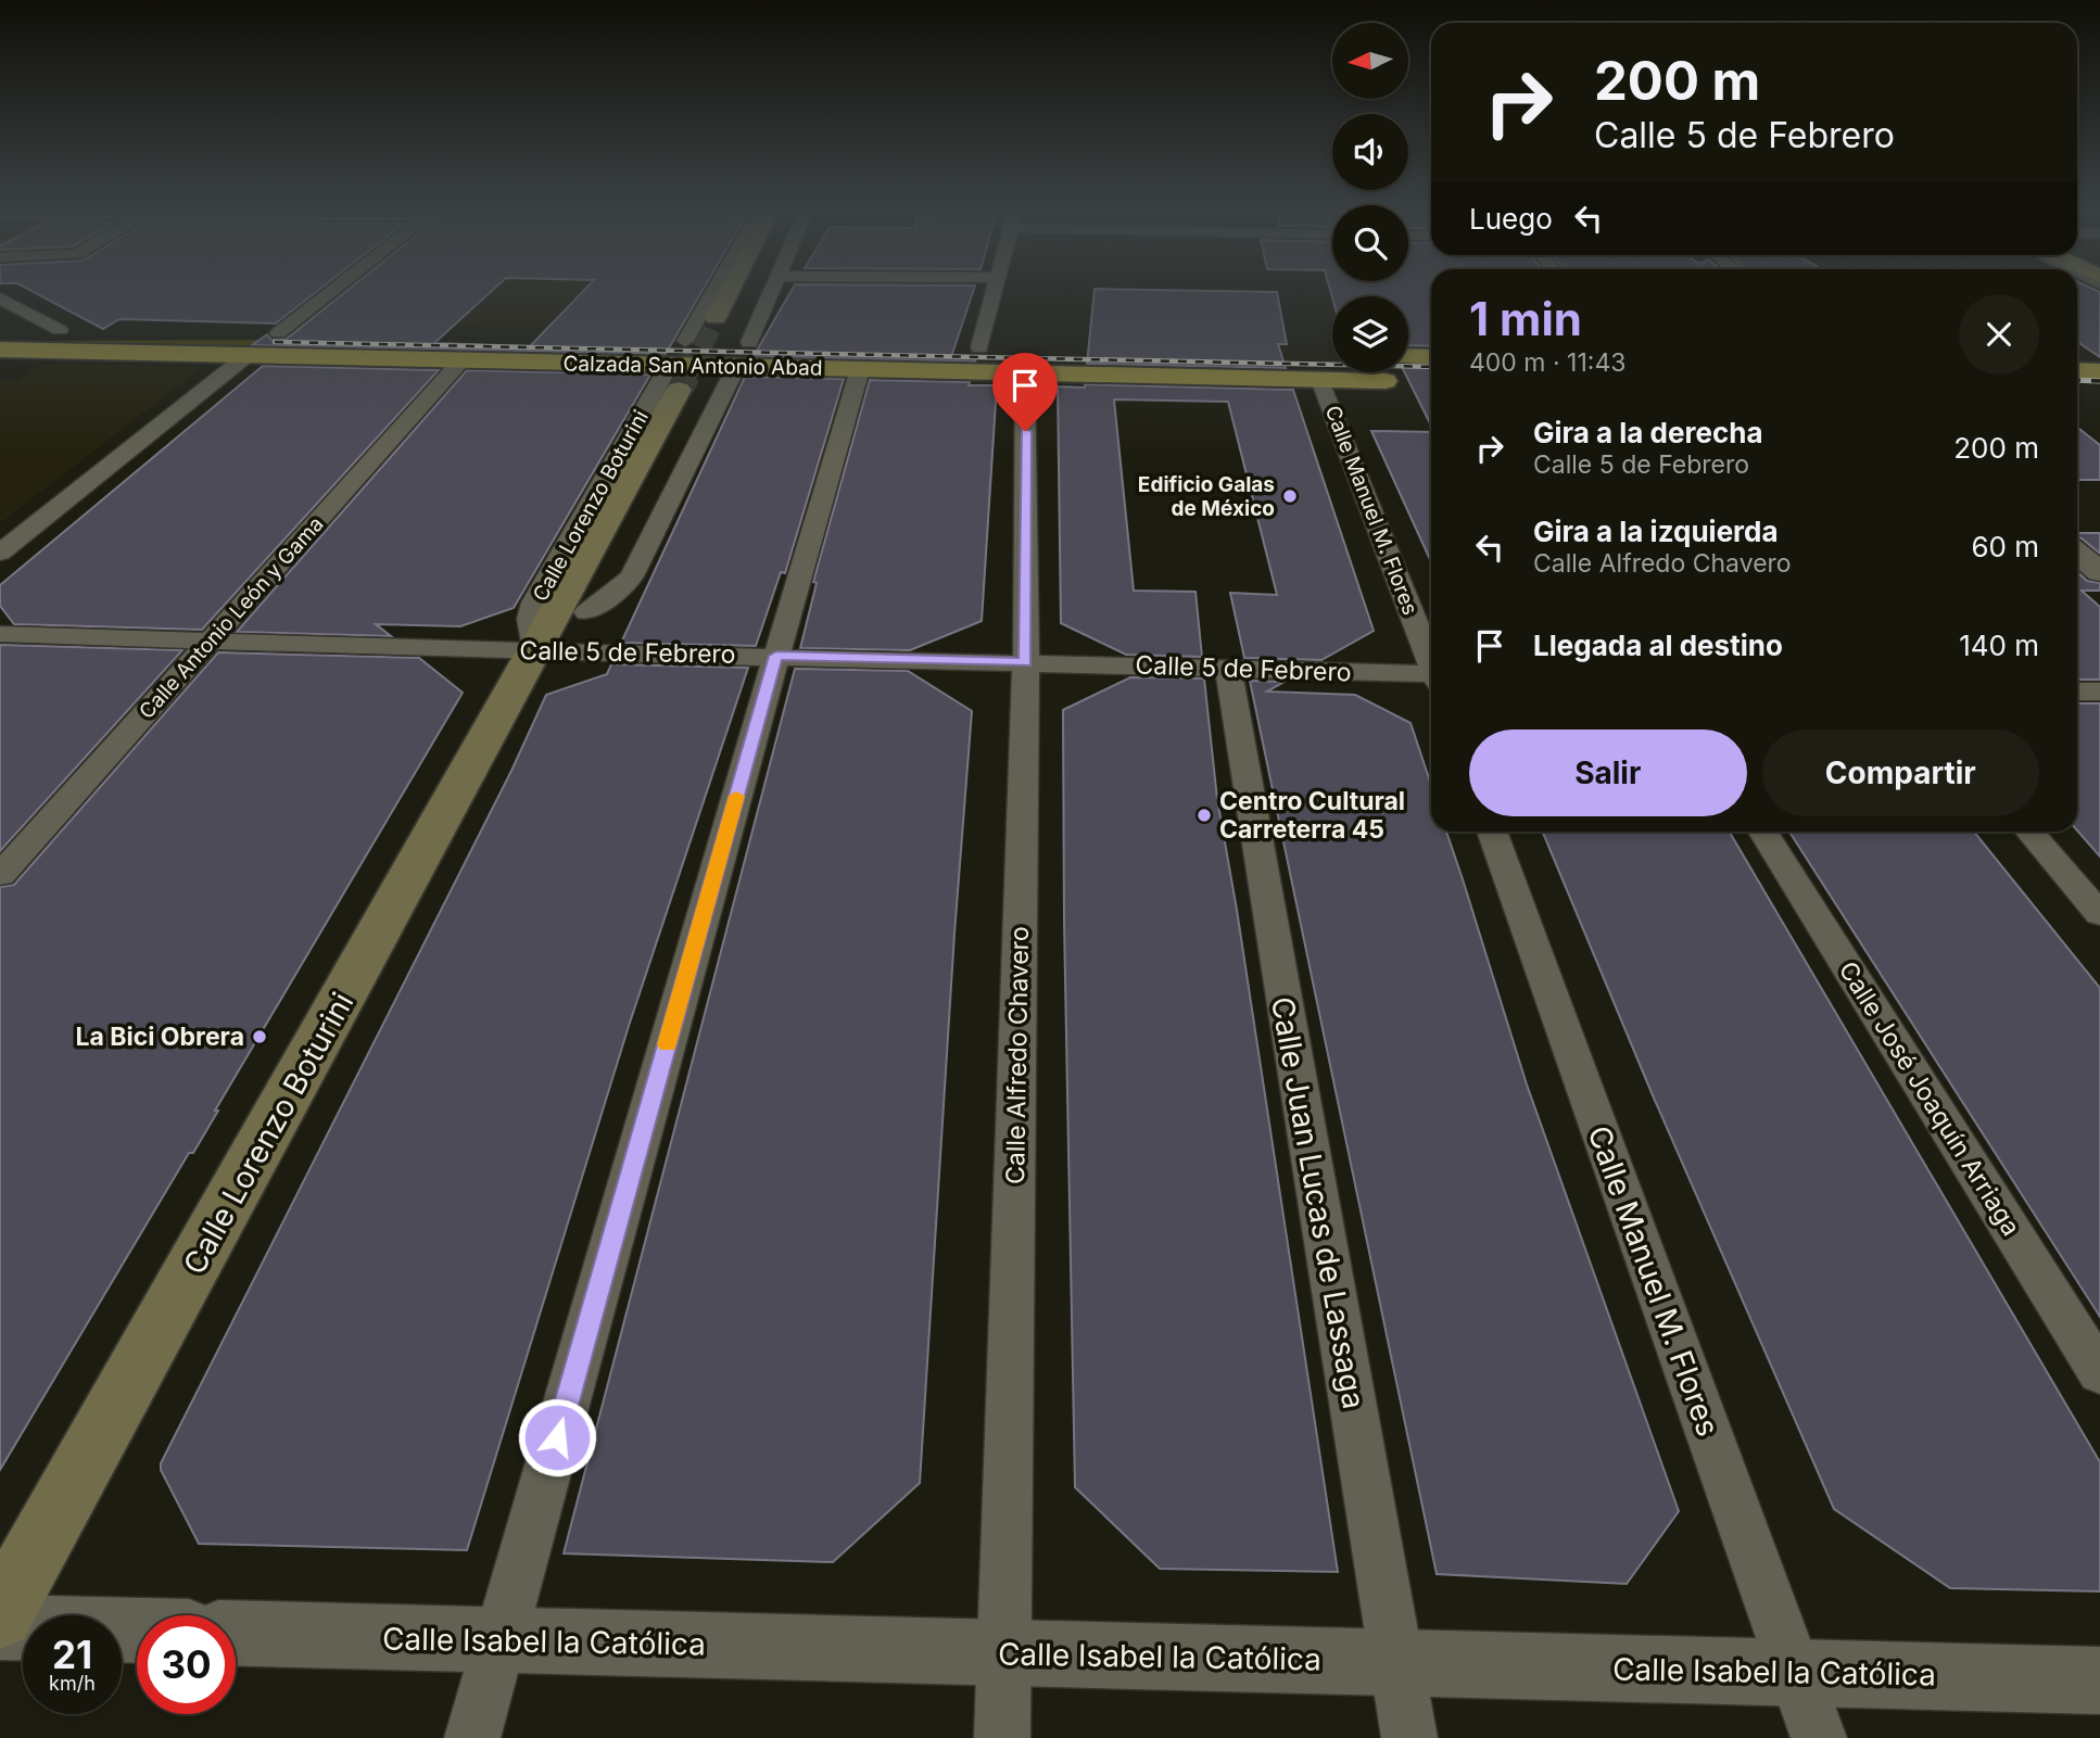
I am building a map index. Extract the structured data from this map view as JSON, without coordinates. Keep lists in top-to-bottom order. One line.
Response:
{"streets":{"highway":["Calzada San Antonio Abad"],"main road":["Calle Lorenzo Boturini"],"street":["Calle Manuel M. Flores","Calle Antonio León y Gama","Calle 5 de Febrero","Calle Alfredo Chavero","Calle José Joaquín Arriaga","Calle Juan Lucas de Lassaga","Calle Isabel la Católica"]},"crossings":[["Calzada San Antonio Abad","Calle Lorenzo Boturini"],["Calzada San Antonio Abad","Calle Manuel M. Flores"],["Calzada San Antonio Abad","Calle Antonio León y Gama"],["Calzada San Antonio Abad","Calle Alfredo Chavero"],["Calle Lorenzo Boturini","Calle 5 de Febrero"],["Calle Manuel M. Flores","Calle Isabel la Católica"],["Calle Antonio León y Gama","Calle 5 de Febrero"],["Calle 5 de Febrero","Calle Alfredo Chavero"],["Calle 5 de Febrero","Calle Juan Lucas de Lassaga"],["Calle Alfredo Chavero","Calle Isabel la Católica"],["Calle Juan Lucas de Lassaga","Calle Isabel la Católica"]],"places":["Edificio Galas de México","Centro Cultural Carreterra 45","La Bici Obrera"],"north":"left","page":{"turn":["200 m","Calle 5 de Febrero"],"then":"Luego","heading":["1 min","400 m · 11:43"],"list":[{"name":"Gira a la derecha","note":"Calle 5 de Febrero","value":"200 m"},{"name":"Gira a la izquierda","note":"Calle Alfredo Chavero","value":"60 m"},{"name":"Llegada al destino","value":"140 m"}],"buttons":["Salir","Compartir"],"speed":"21 km/h","limit":"30"}}
